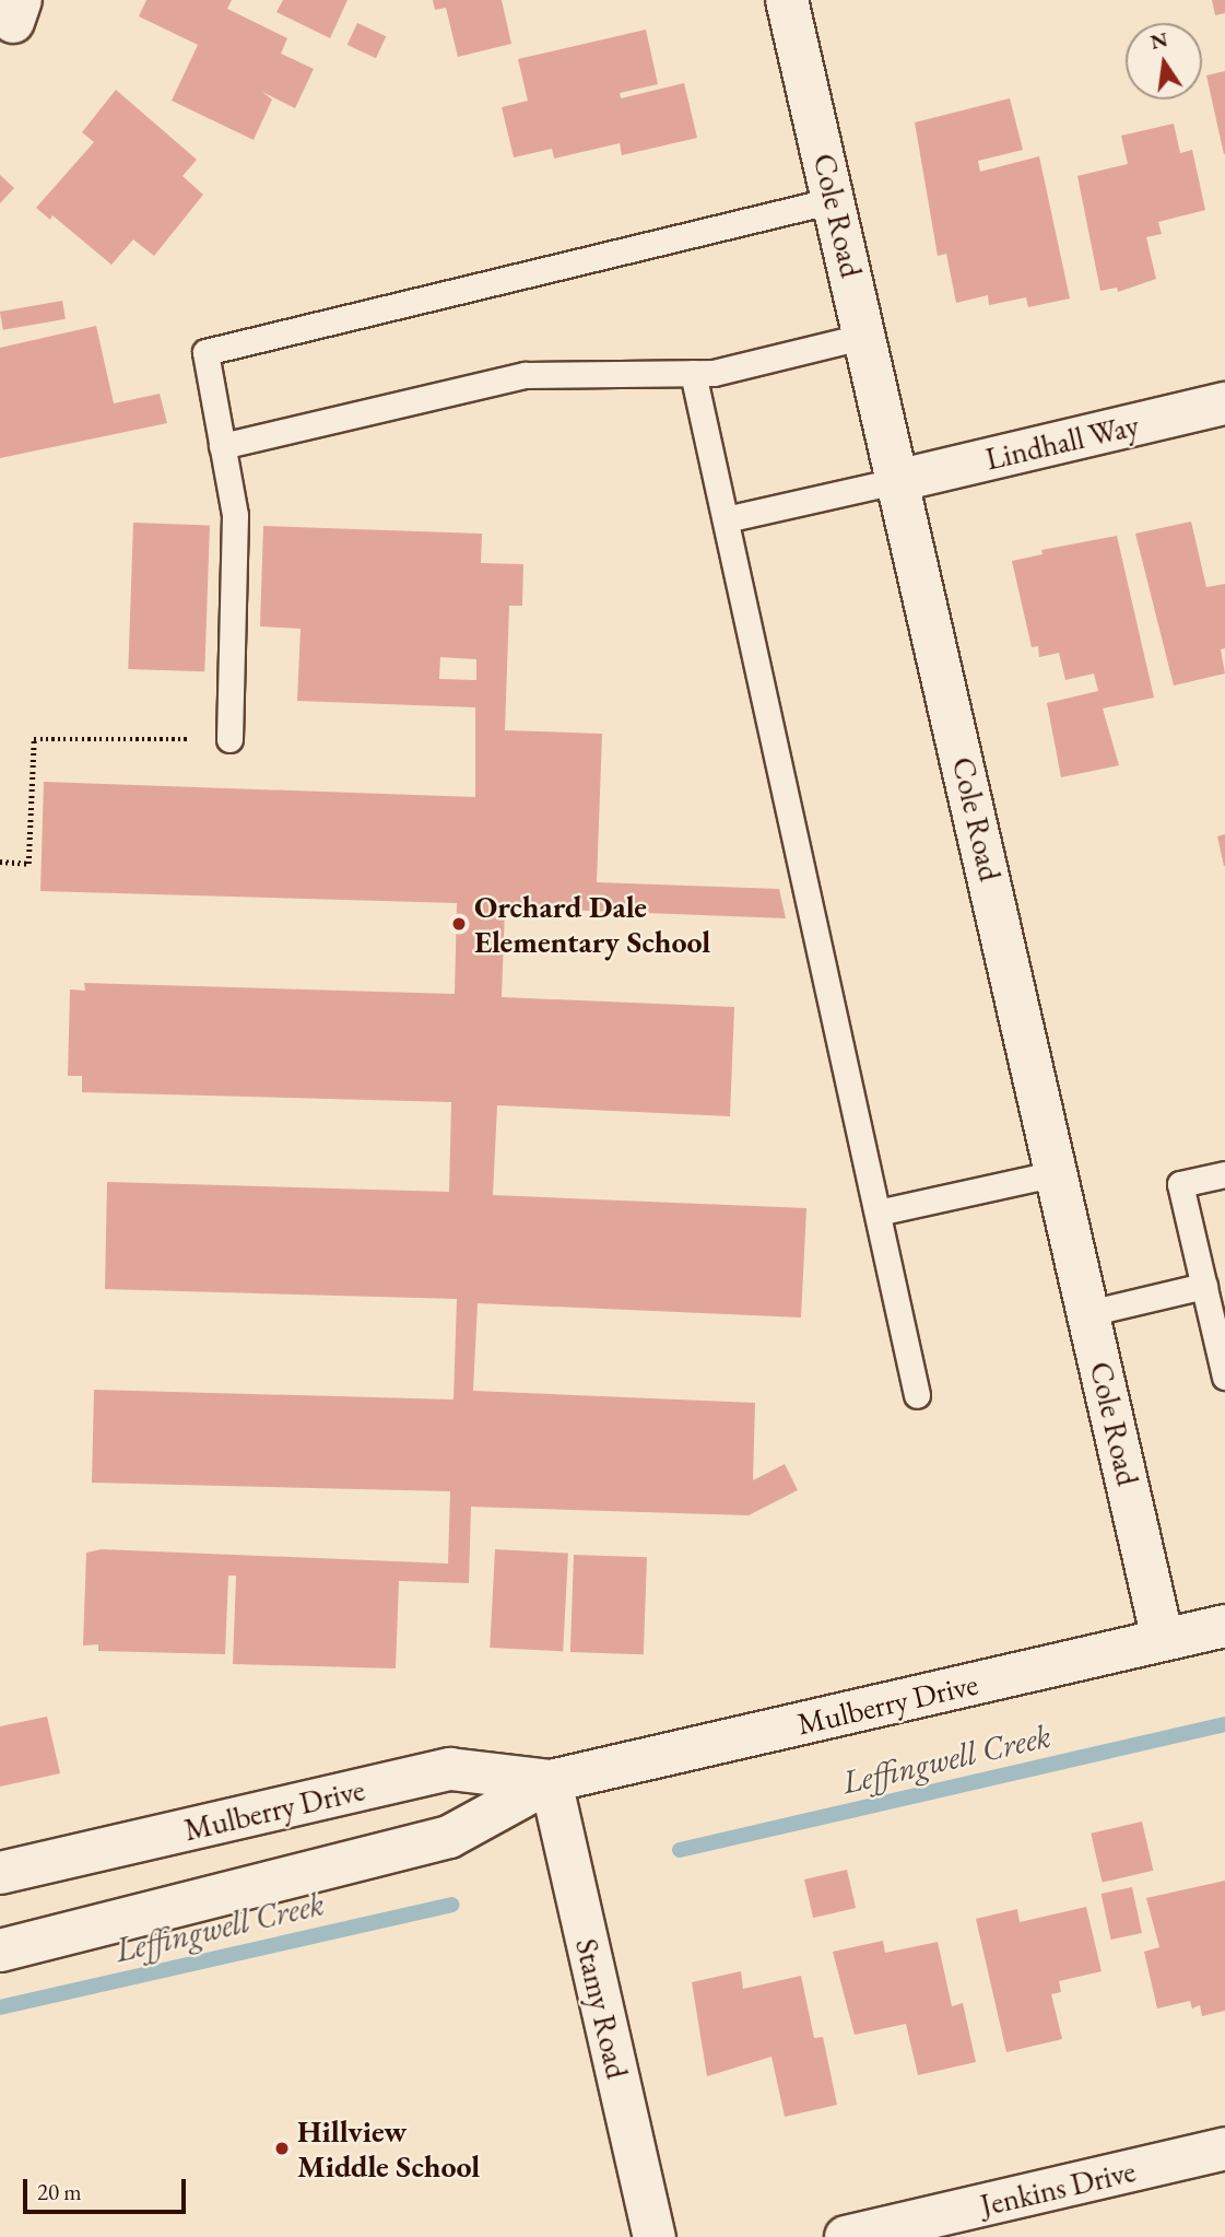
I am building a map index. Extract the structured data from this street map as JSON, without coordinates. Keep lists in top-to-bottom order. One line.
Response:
{"streets":{"street":["Cole Road","Lindhall Way","Mulberry Drive","Stamy Road","Jenkins Drive"]},"crossings":[["Cole Road","Lindhall Way"],["Cole Road","Mulberry Drive"],["Mulberry Drive","Stamy Road"]],"water":["Leffingwell Creek"],"places":["Orchard Dale Elementary School","Hillview Middle School"],"scale_bar":"20 m","north":"top"}
